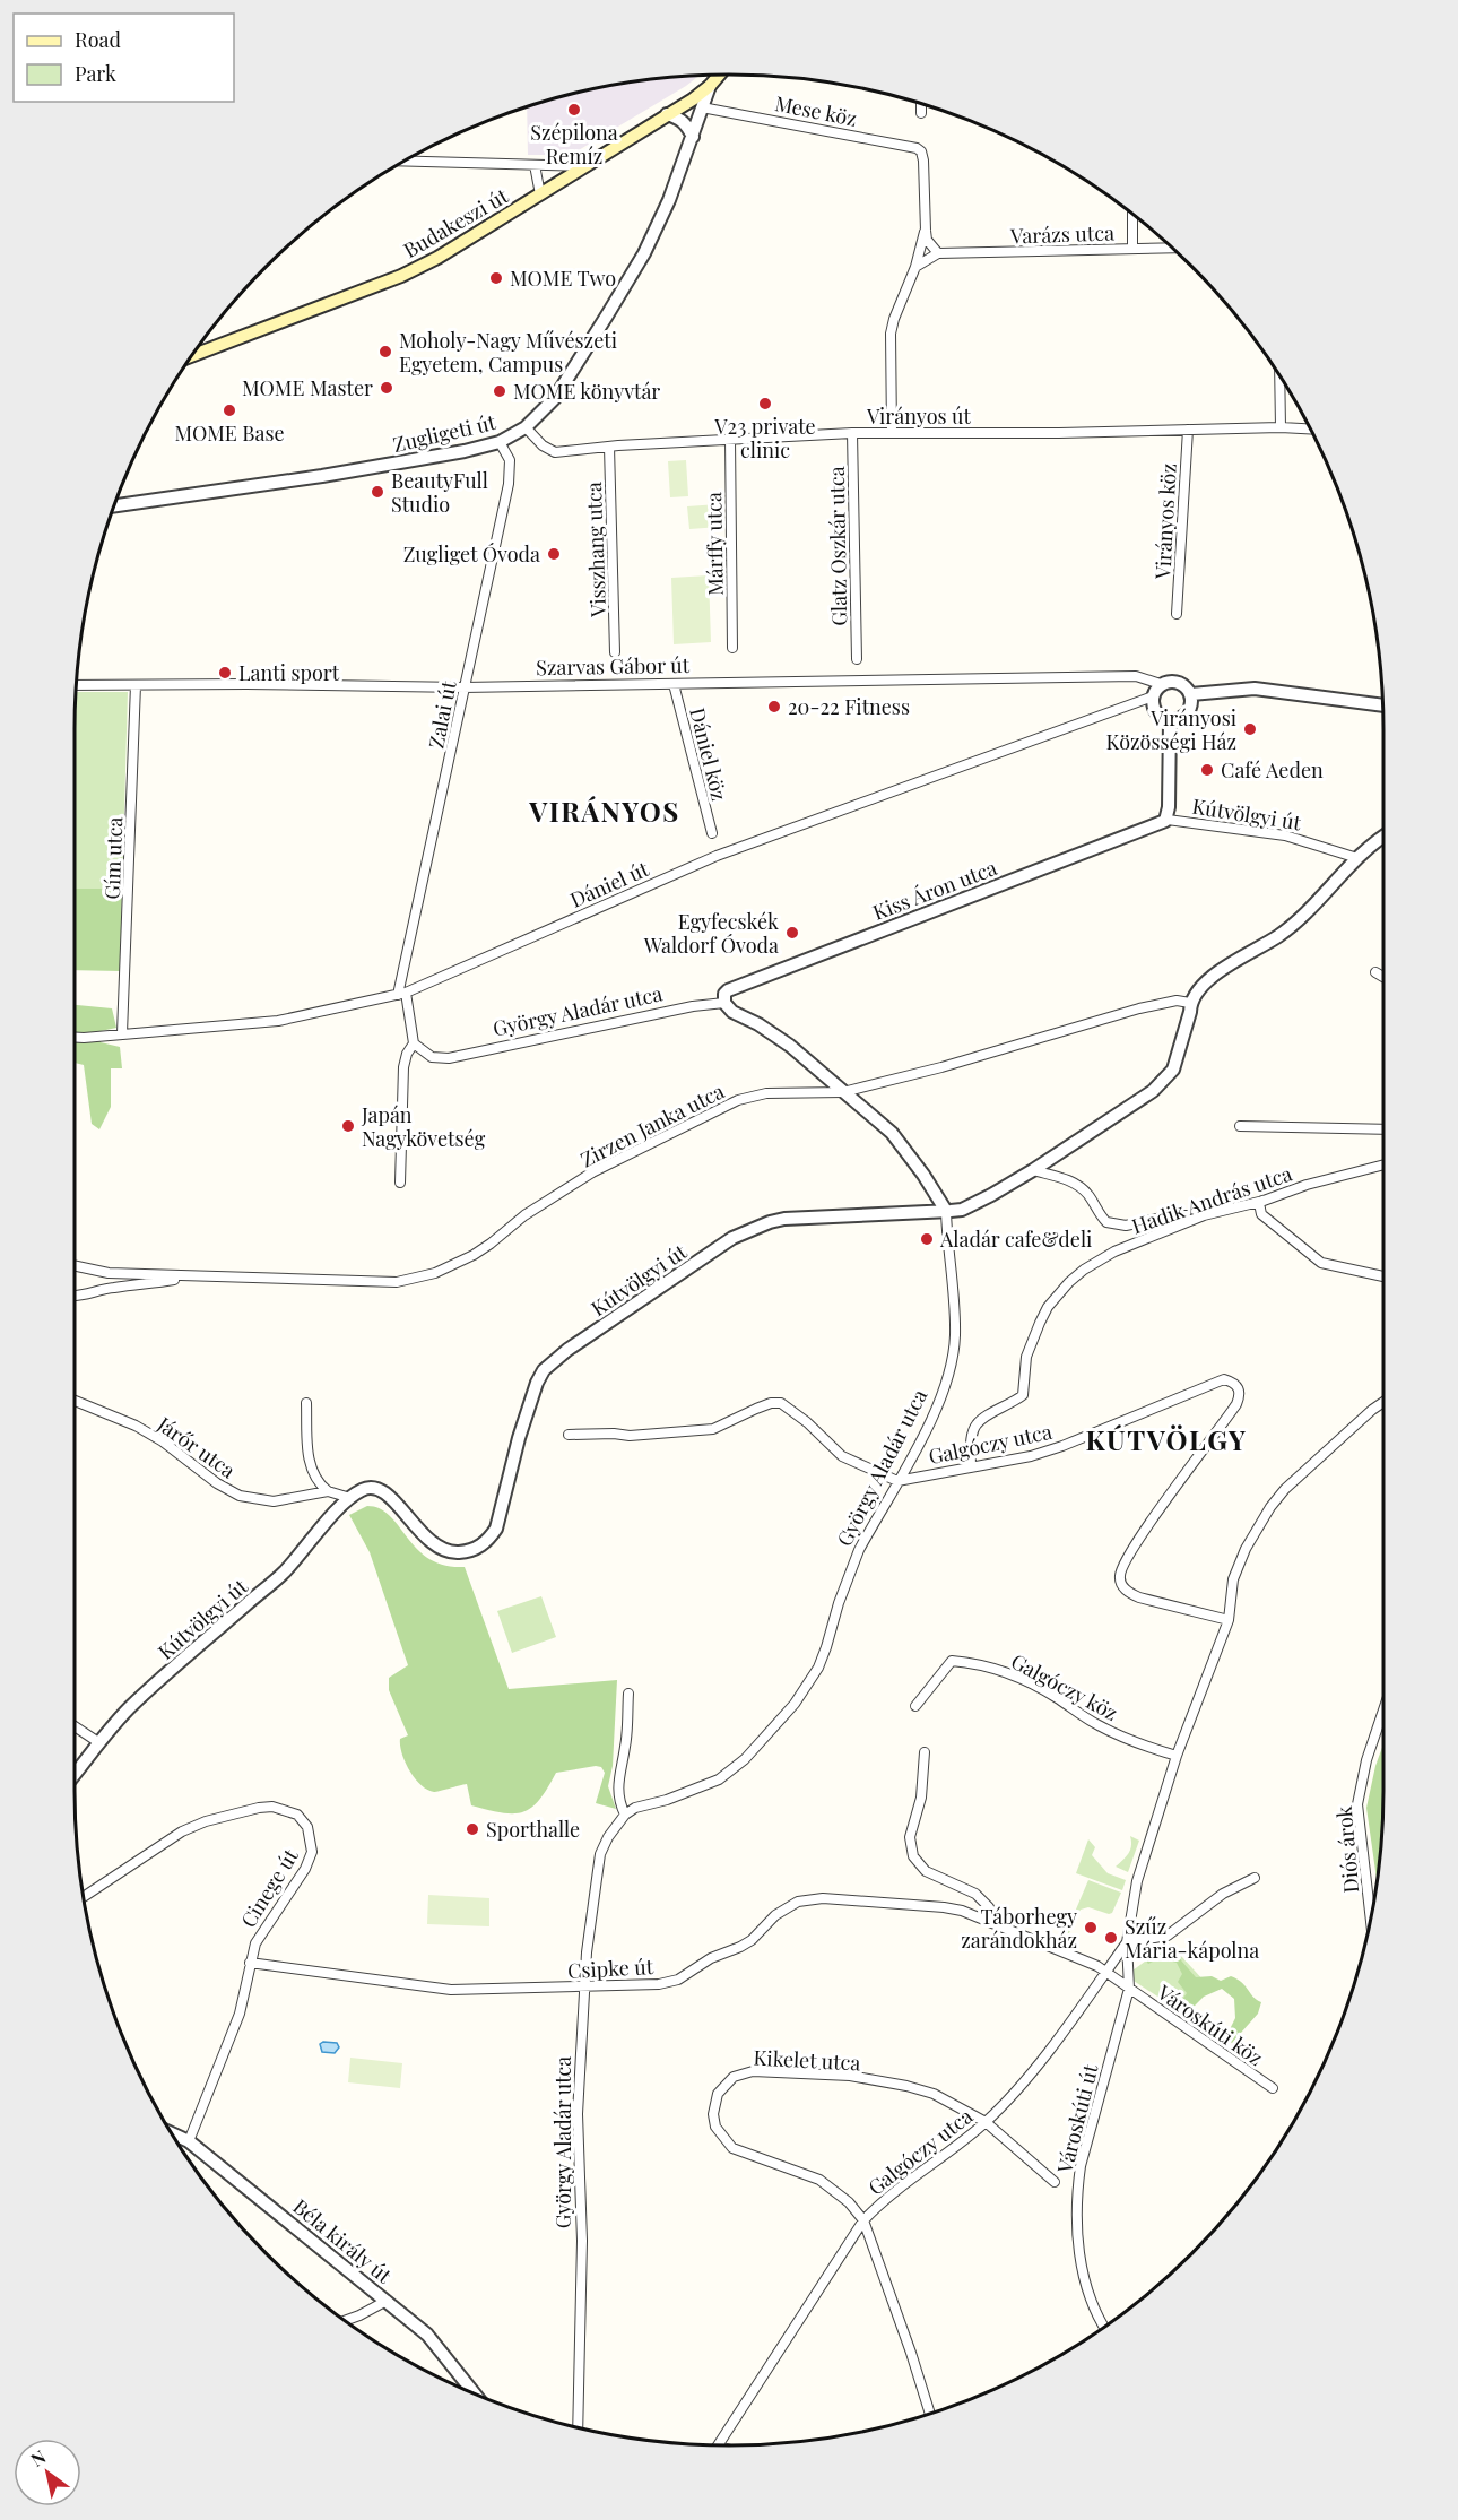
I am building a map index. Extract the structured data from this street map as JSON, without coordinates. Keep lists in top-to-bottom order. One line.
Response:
{"streets":{"main road":["Budakeszi út"],"street":["Mese köz","Varázs utca","Virányos út","Zugligeti út","Virányos köz","Márffy utca","Glatz Oszkár utca","Visszhang utca","Szarvas Gábor út","Zalai út","Dániel köz","Kútvölgyi út","Gím utca","Dániel út","Kiss Áron utca","György Aladár utca","Zirzen Janka utca","Hadik András utca","Galgóczy utca","Járőr utca","Galgóczy köz","Diós árok","Cinege út","Csipke út","Városkúti köz","Kikelet utca","Városkúti út","Béla király út"]},"crossings":[["Mese köz","Zugligeti út"],["Budakeszi út","Zugligeti út"],["Virányos út","Zugligeti út"],["Virányos út","Virányos köz"],["Virányos út","Márffy utca"],["Virányos út","Glatz Oszkár utca"],["Virányos út","Visszhang utca"],["Zugligeti út","Zalai út"],["Szarvas Gábor út","Zalai út"],["Szarvas Gábor út","Dániel köz"],["Szarvas Gábor út","Gím utca"],["Szarvas Gábor út","Dániel út"],["Zalai út","Dániel út"],["Zalai út","György Aladár utca"],["Kútvölgyi út","Kiss Áron utca"],["Kútvölgyi út","György Aladár utca"],["Kútvölgyi út","Zirzen Janka utca"],["Kútvölgyi út","Járőr utca"],["Gím utca","Dániel út"],["Kiss Áron utca","György Aladár utca"],["György Aladár utca","Zirzen Janka utca"],["György Aladár utca","Galgóczy utca"],["György Aladár utca","Csipke út"],["Hadik András utca","Galgóczy utca"],["Galgóczy utca","Csipke út"],["Galgóczy utca","Városkúti köz"],["Galgóczy utca","Kikelet utca"],["Galgóczy utca","Városkúti út"],["Cinege út","Csipke út"],["Cinege út","Béla király út"],["Csipke út","Városkúti köz"],["Városkúti köz","Városkúti út"]],"districts":["VIRÁNYOS","KÚTVÖLGY"],"places":["Szépilona Remíz","MOME Two","Moholy-Nagy Művészeti Egyetem, Campus","MOME Master","MOME könyvtár","V23 private clinic","MOME Base","BeautyFull Studio","Zugliget Óvoda","Lanti sport","20-22 Fitness","Virányosi Közösségi Ház","Café Aeden","Egyfecskék Waldorf Óvoda","Japán Nagykövetség","Aladár cafe&deli","Sporthalle","Táborhegy zarándokház","Szűz Mária-kápolna"],"legend":["Road","Park"],"north":"top left"}
